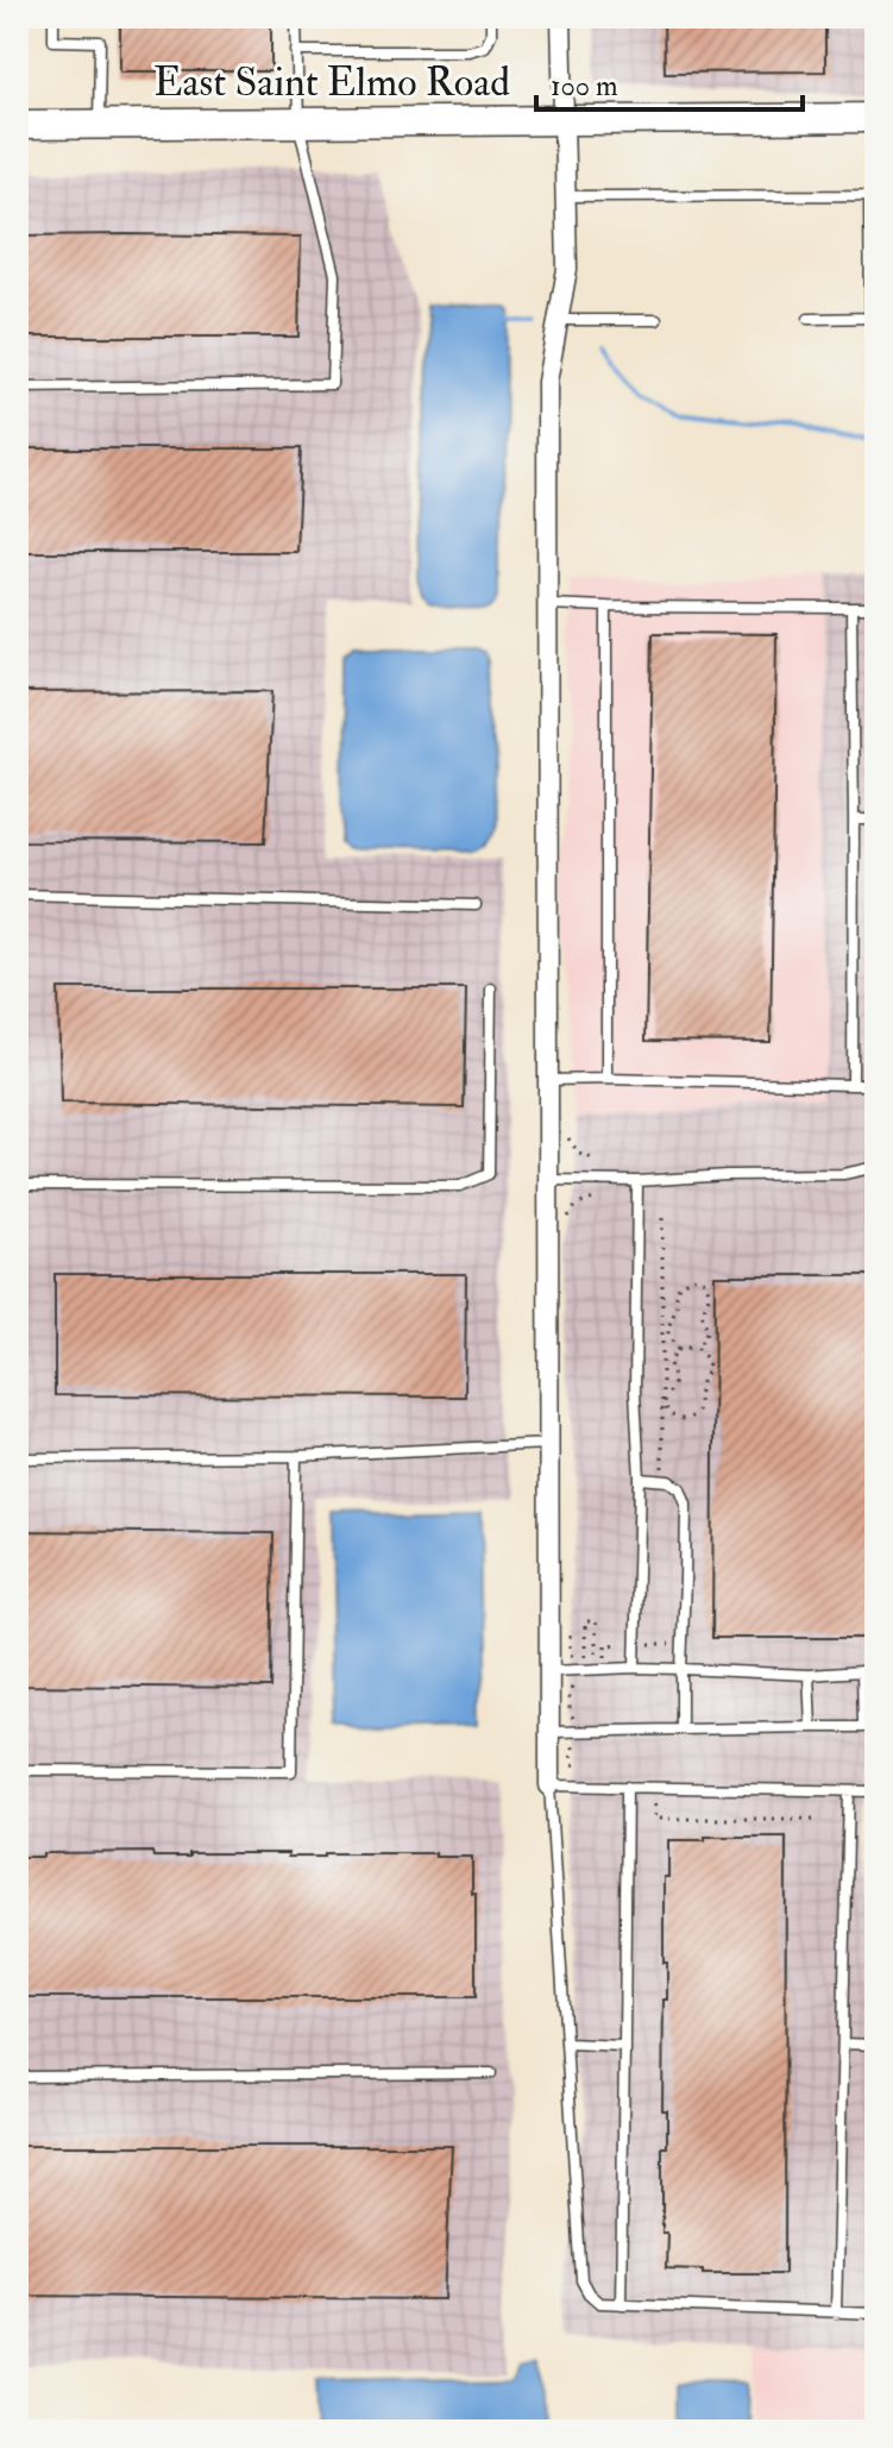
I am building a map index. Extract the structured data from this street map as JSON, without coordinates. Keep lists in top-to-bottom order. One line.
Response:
{"streets":{"street":["East Saint Elmo Road"]},"scale_bar":"100 m"}
